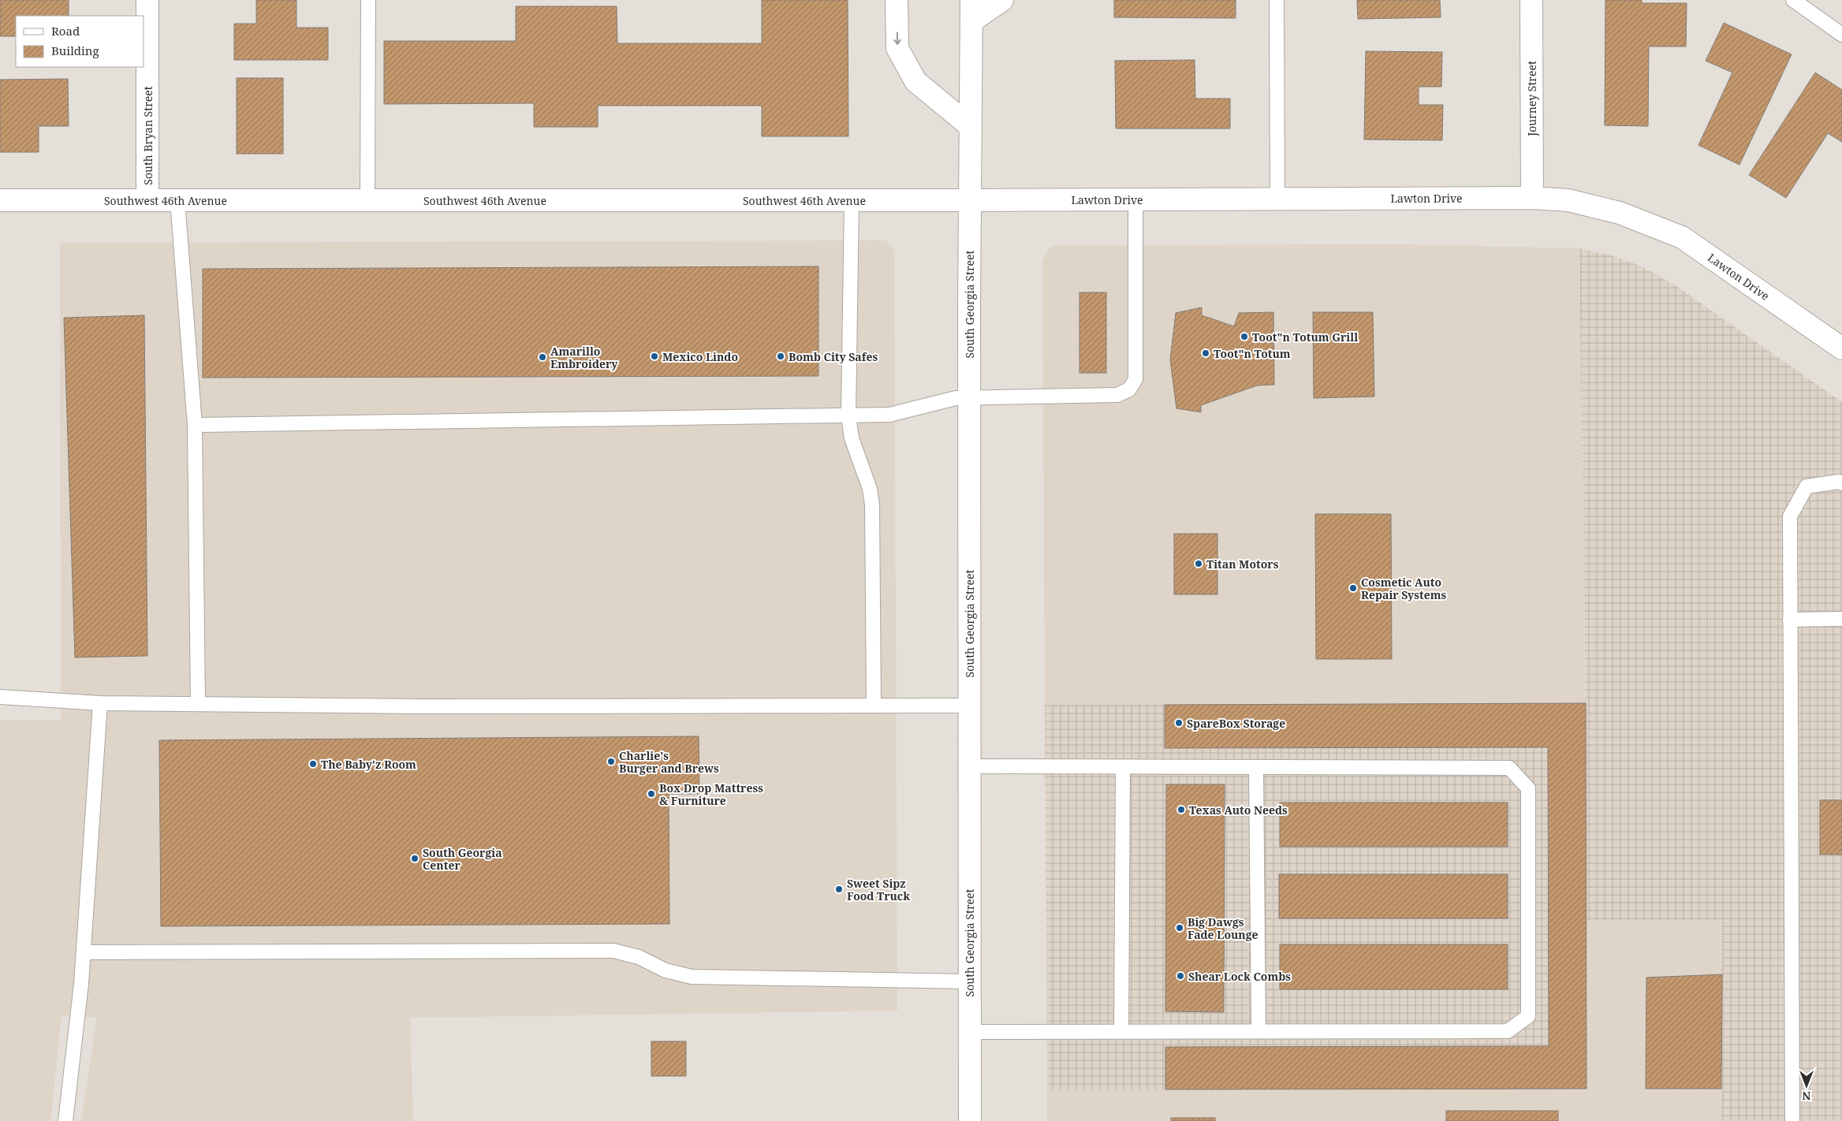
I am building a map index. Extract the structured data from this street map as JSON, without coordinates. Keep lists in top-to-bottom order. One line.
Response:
{"streets":{"street":["Journey Street","South Bryan Street","Lawton Drive","Southwest 46th Avenue","South Georgia Street"]},"crossings":[["Journey Street","Lawton Drive"],["South Bryan Street","Southwest 46th Avenue"],["Lawton Drive","Southwest 46th Avenue"],["Lawton Drive","South Georgia Street"],["Southwest 46th Avenue","South Georgia Street"]],"places":["Toot\"n Totum Grill","Toot\"n Totum","Mexico Lindo","Bomb City Safes","Amarillo Embroidery","Titan Motors","Cosmetic Auto Repair Systems","SpareBox Storage","Charlie's Burger and Brews","The Baby'z Room","Box Drop Mattress & Furniture","Texas Auto Needs","South Georgia Center","Sweet Sipz Food Truck","Big Dawgs Fade Lounge","Shear Lock Combs"],"legend":["Road","Building"],"north":"bottom"}
